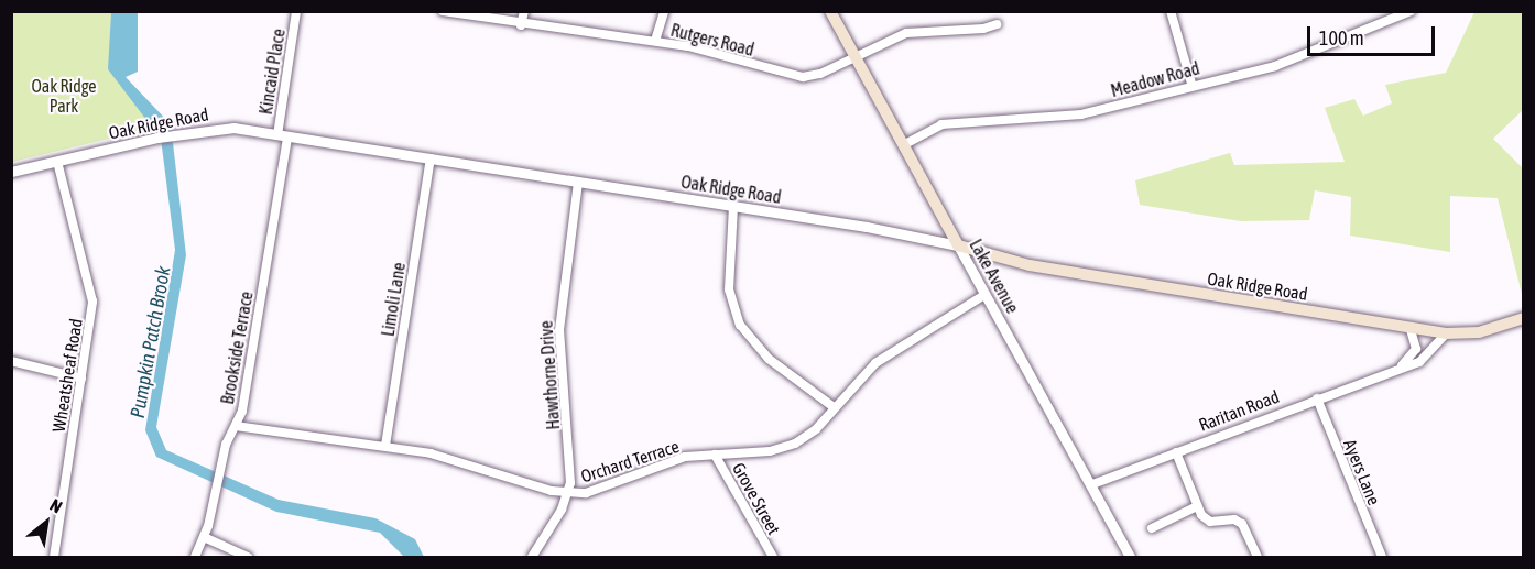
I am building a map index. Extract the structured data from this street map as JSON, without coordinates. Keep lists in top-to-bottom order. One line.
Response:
{"streets":{"main road":["Oak Ridge Road","Lake Avenue"],"street":["Rutgers Road","Kincaid Place","Meadow Road","Limoli Lane","Brookside Terrace","Wheatsheaf Road","Hawthorne Drive","Raritan Road","Orchard Terrace","Ayers Lane","Grove Street"]},"crossings":[["Rutgers Road","Lake Avenue"],["Kincaid Place","Oak Ridge Road"],["Kincaid Place","Brookside Terrace"],["Meadow Road","Lake Avenue"],["Oak Ridge Road","Lake Avenue"],["Oak Ridge Road","Limoli Lane"],["Oak Ridge Road","Brookside Terrace"],["Oak Ridge Road","Wheatsheaf Road"],["Oak Ridge Road","Hawthorne Drive"],["Oak Ridge Road","Raritan Road"],["Lake Avenue","Raritan Road"],["Lake Avenue","Orchard Terrace"],["Limoli Lane","Orchard Terrace"],["Brookside Terrace","Orchard Terrace"],["Hawthorne Drive","Orchard Terrace"],["Raritan Road","Ayers Lane"],["Orchard Terrace","Grove Street"]],"water":["Pumpkin Patch Brook"],"parks":["Oak Ridge Park"],"scale_bar":"100 m","north":"top right"}
